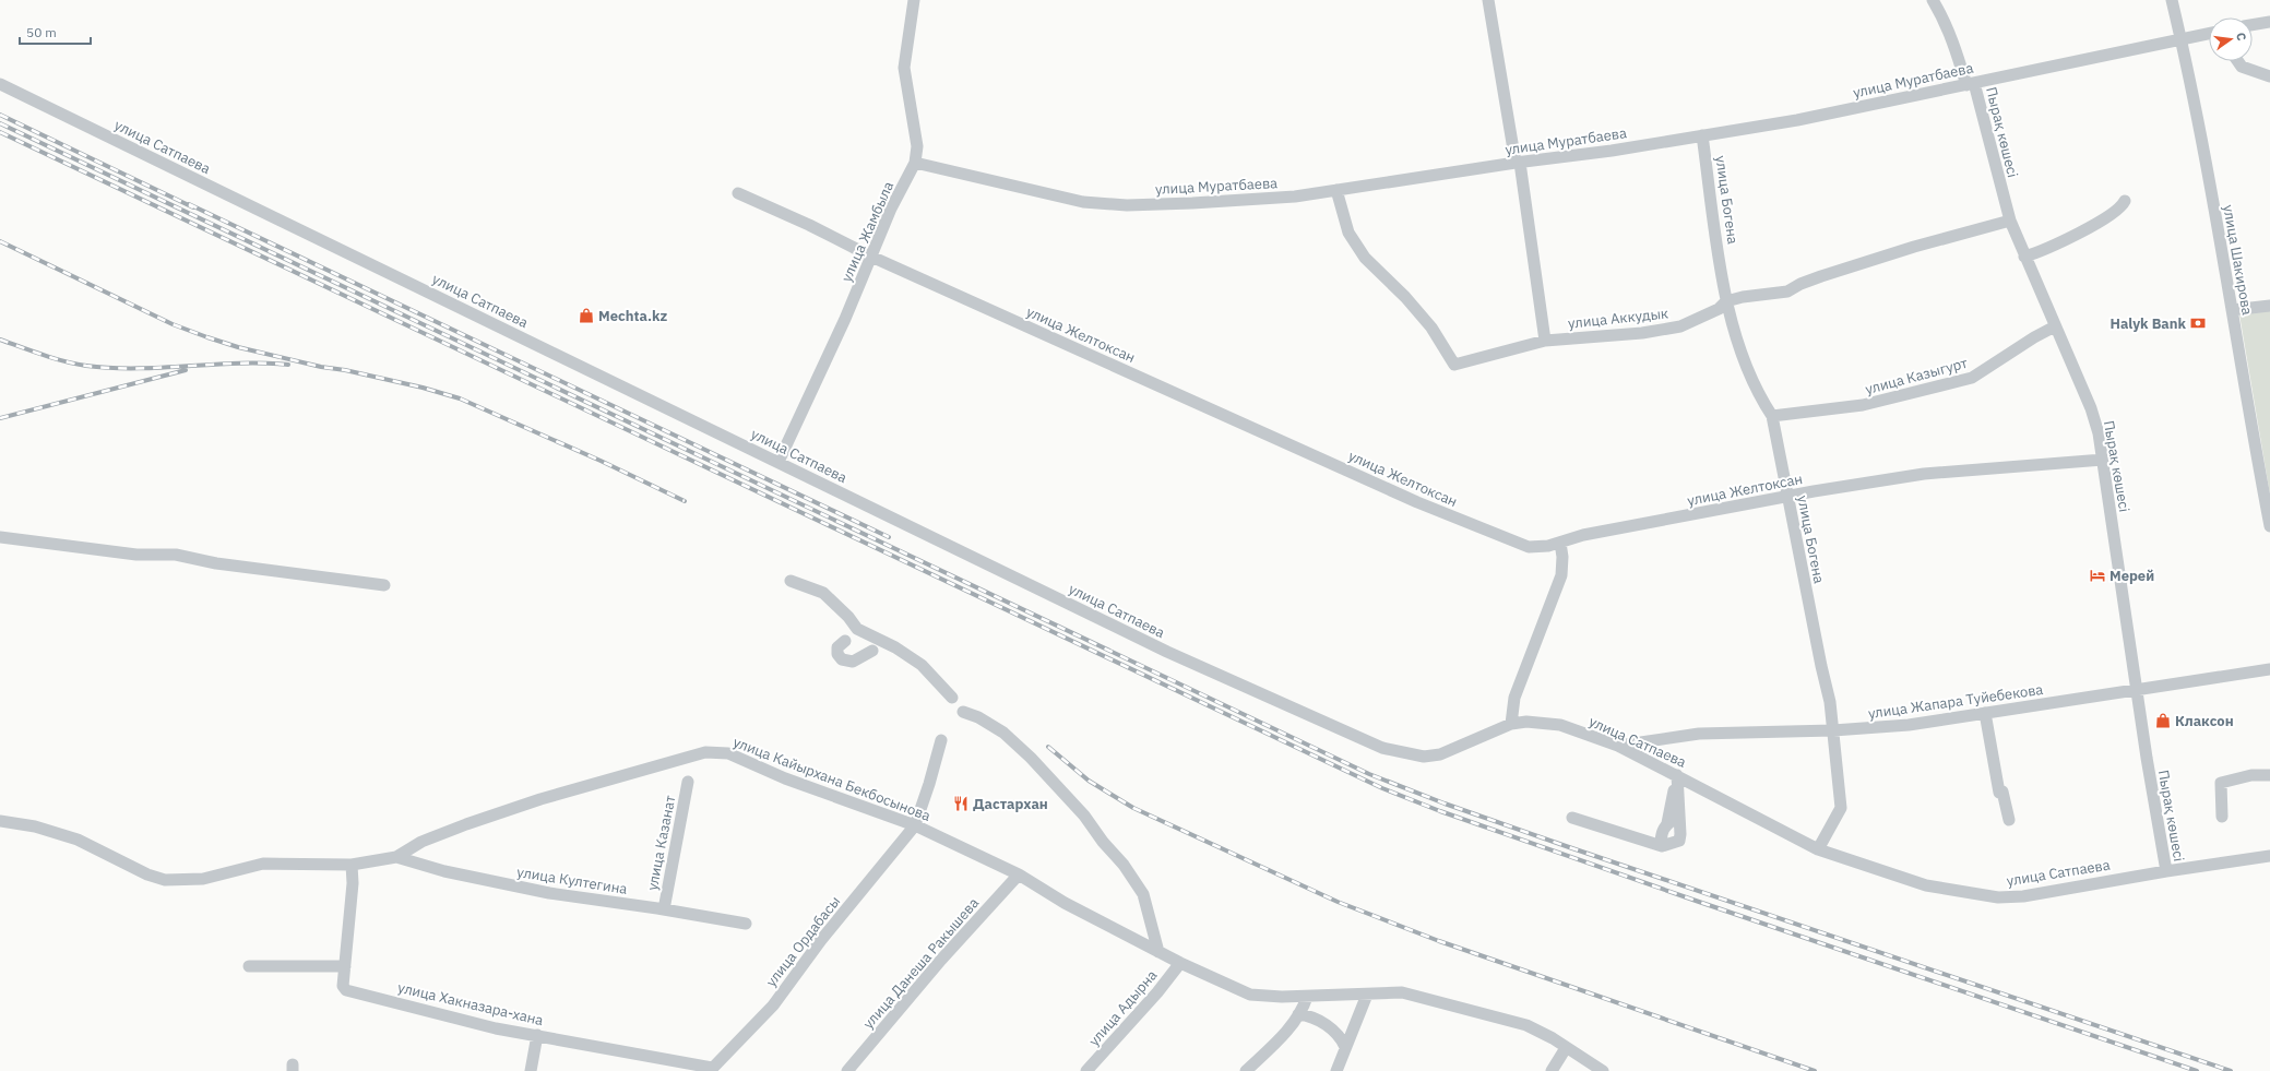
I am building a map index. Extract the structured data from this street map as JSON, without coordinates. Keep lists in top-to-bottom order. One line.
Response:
{"streets":{"street":["улица Муратбаева","Пырақ көшесі","улица Сатпаева","улица Богена","улица Жамбыла","улица Шакирова","улица Аккудык","улица Желтоксан","улица Казыгурт","улица Жапара Туйебекова","улица Кайырхана Бекбосынова","улица Казанат","улица Култегина","улица Ордабасы","улица Данеша Ракышева","улица Хакназара-хана","улица Адырна"]},"crossings":[["улица Муратбаева","Пырақ көшесі"],["улица Муратбаева","улица Богена"],["улица Муратбаева","улица Жамбыла"],["улица Муратбаева","улица Шакирова"],["улица Муратбаева","улица Аккудык"],["Пырақ көшесі","улица Сатпаева"],["Пырақ көшесі","улица Аккудык"],["Пырақ көшесі","улица Желтоксан"],["Пырақ көшесі","улица Казыгурт"],["Пырақ көшесі","улица Жапара Туйебекова"],["улица Сатпаева","улица Богена"],["улица Сатпаева","улица Жамбыла"],["улица Сатпаева","улица Жапара Туйебекова"],["улица Богена","улица Аккудык"],["улица Богена","улица Желтоксан"],["улица Богена","улица Казыгурт"],["улица Богена","улица Жапара Туйебекова"],["улица Жамбыла","улица Желтоксан"],["улица Кайырхана Бекбосынова","улица Култегина"],["улица Кайырхана Бекбосынова","улица Ордабасы"],["улица Кайырхана Бекбосынова","улица Данеша Ракышева"],["улица Кайырхана Бекбосынова","улица Хакназара-хана"],["улица Кайырхана Бекбосынова","улица Адырна"],["улица Казанат","улица Култегина"],["улица Ордабасы","улица Хакназара-хана"]],"places":{"shop":["Mechta.kz","Клаксон"],"bank":["Halyk Bank"],"hotel":["Мерей"],"restaurant":["Дастархан"]},"scale_bar":"50 m","north":"right"}
